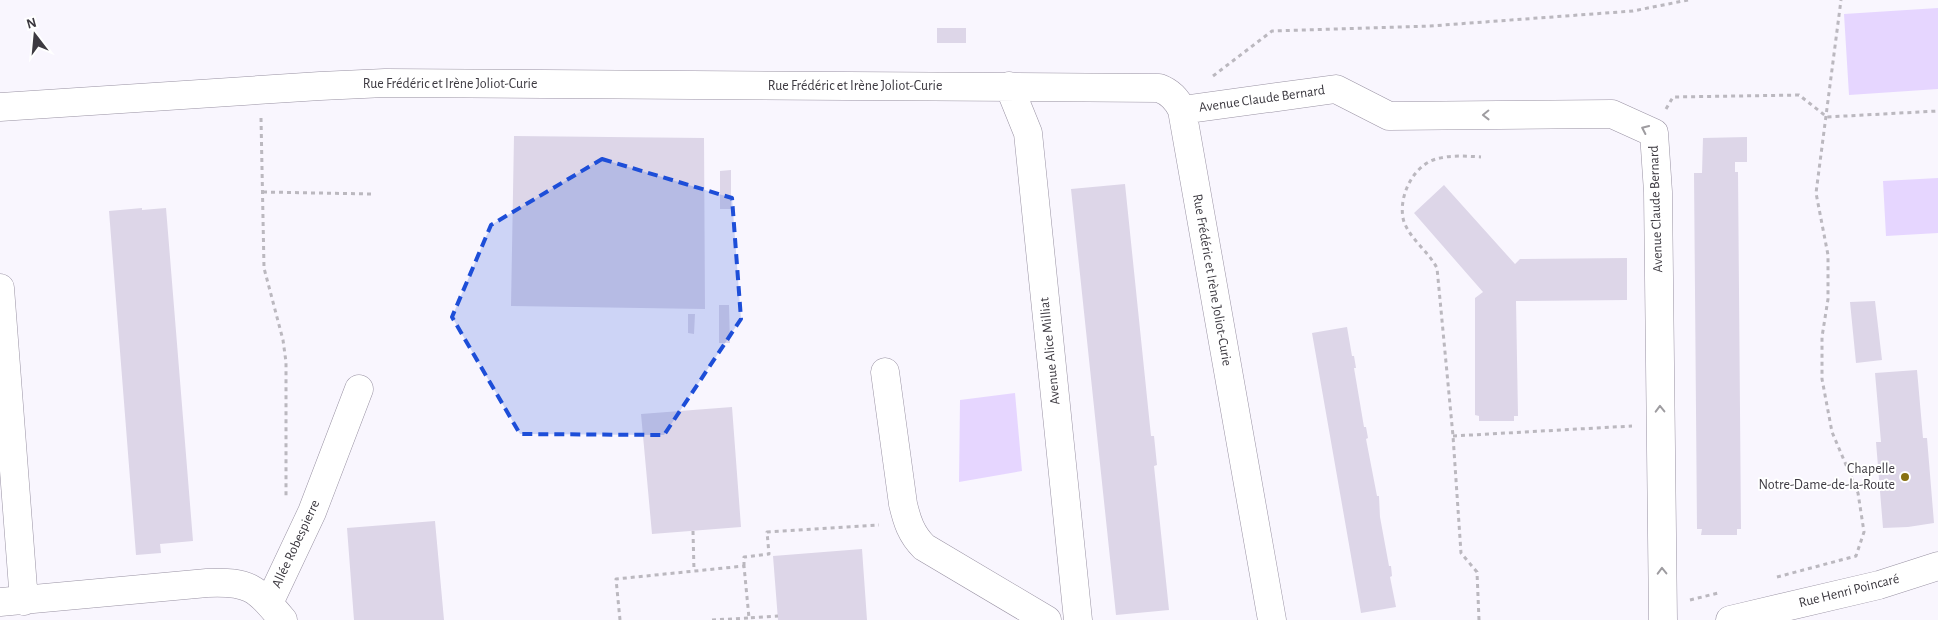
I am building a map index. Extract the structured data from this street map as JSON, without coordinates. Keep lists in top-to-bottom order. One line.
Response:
{"streets":{"street":["Rue Frédéric et Irène Joliot-Curie","Avenue Claude Bernard","Avenue Alice Milliat","Allée Robespierre","Rue Henri Poincaré"]},"crossings":[["Rue Frédéric et Irène Joliot-Curie","Avenue Claude Bernard"],["Rue Frédéric et Irène Joliot-Curie","Avenue Alice Milliat"]],"places":["Chapelle Notre-Dame-de-la-Route"],"north":"top"}
